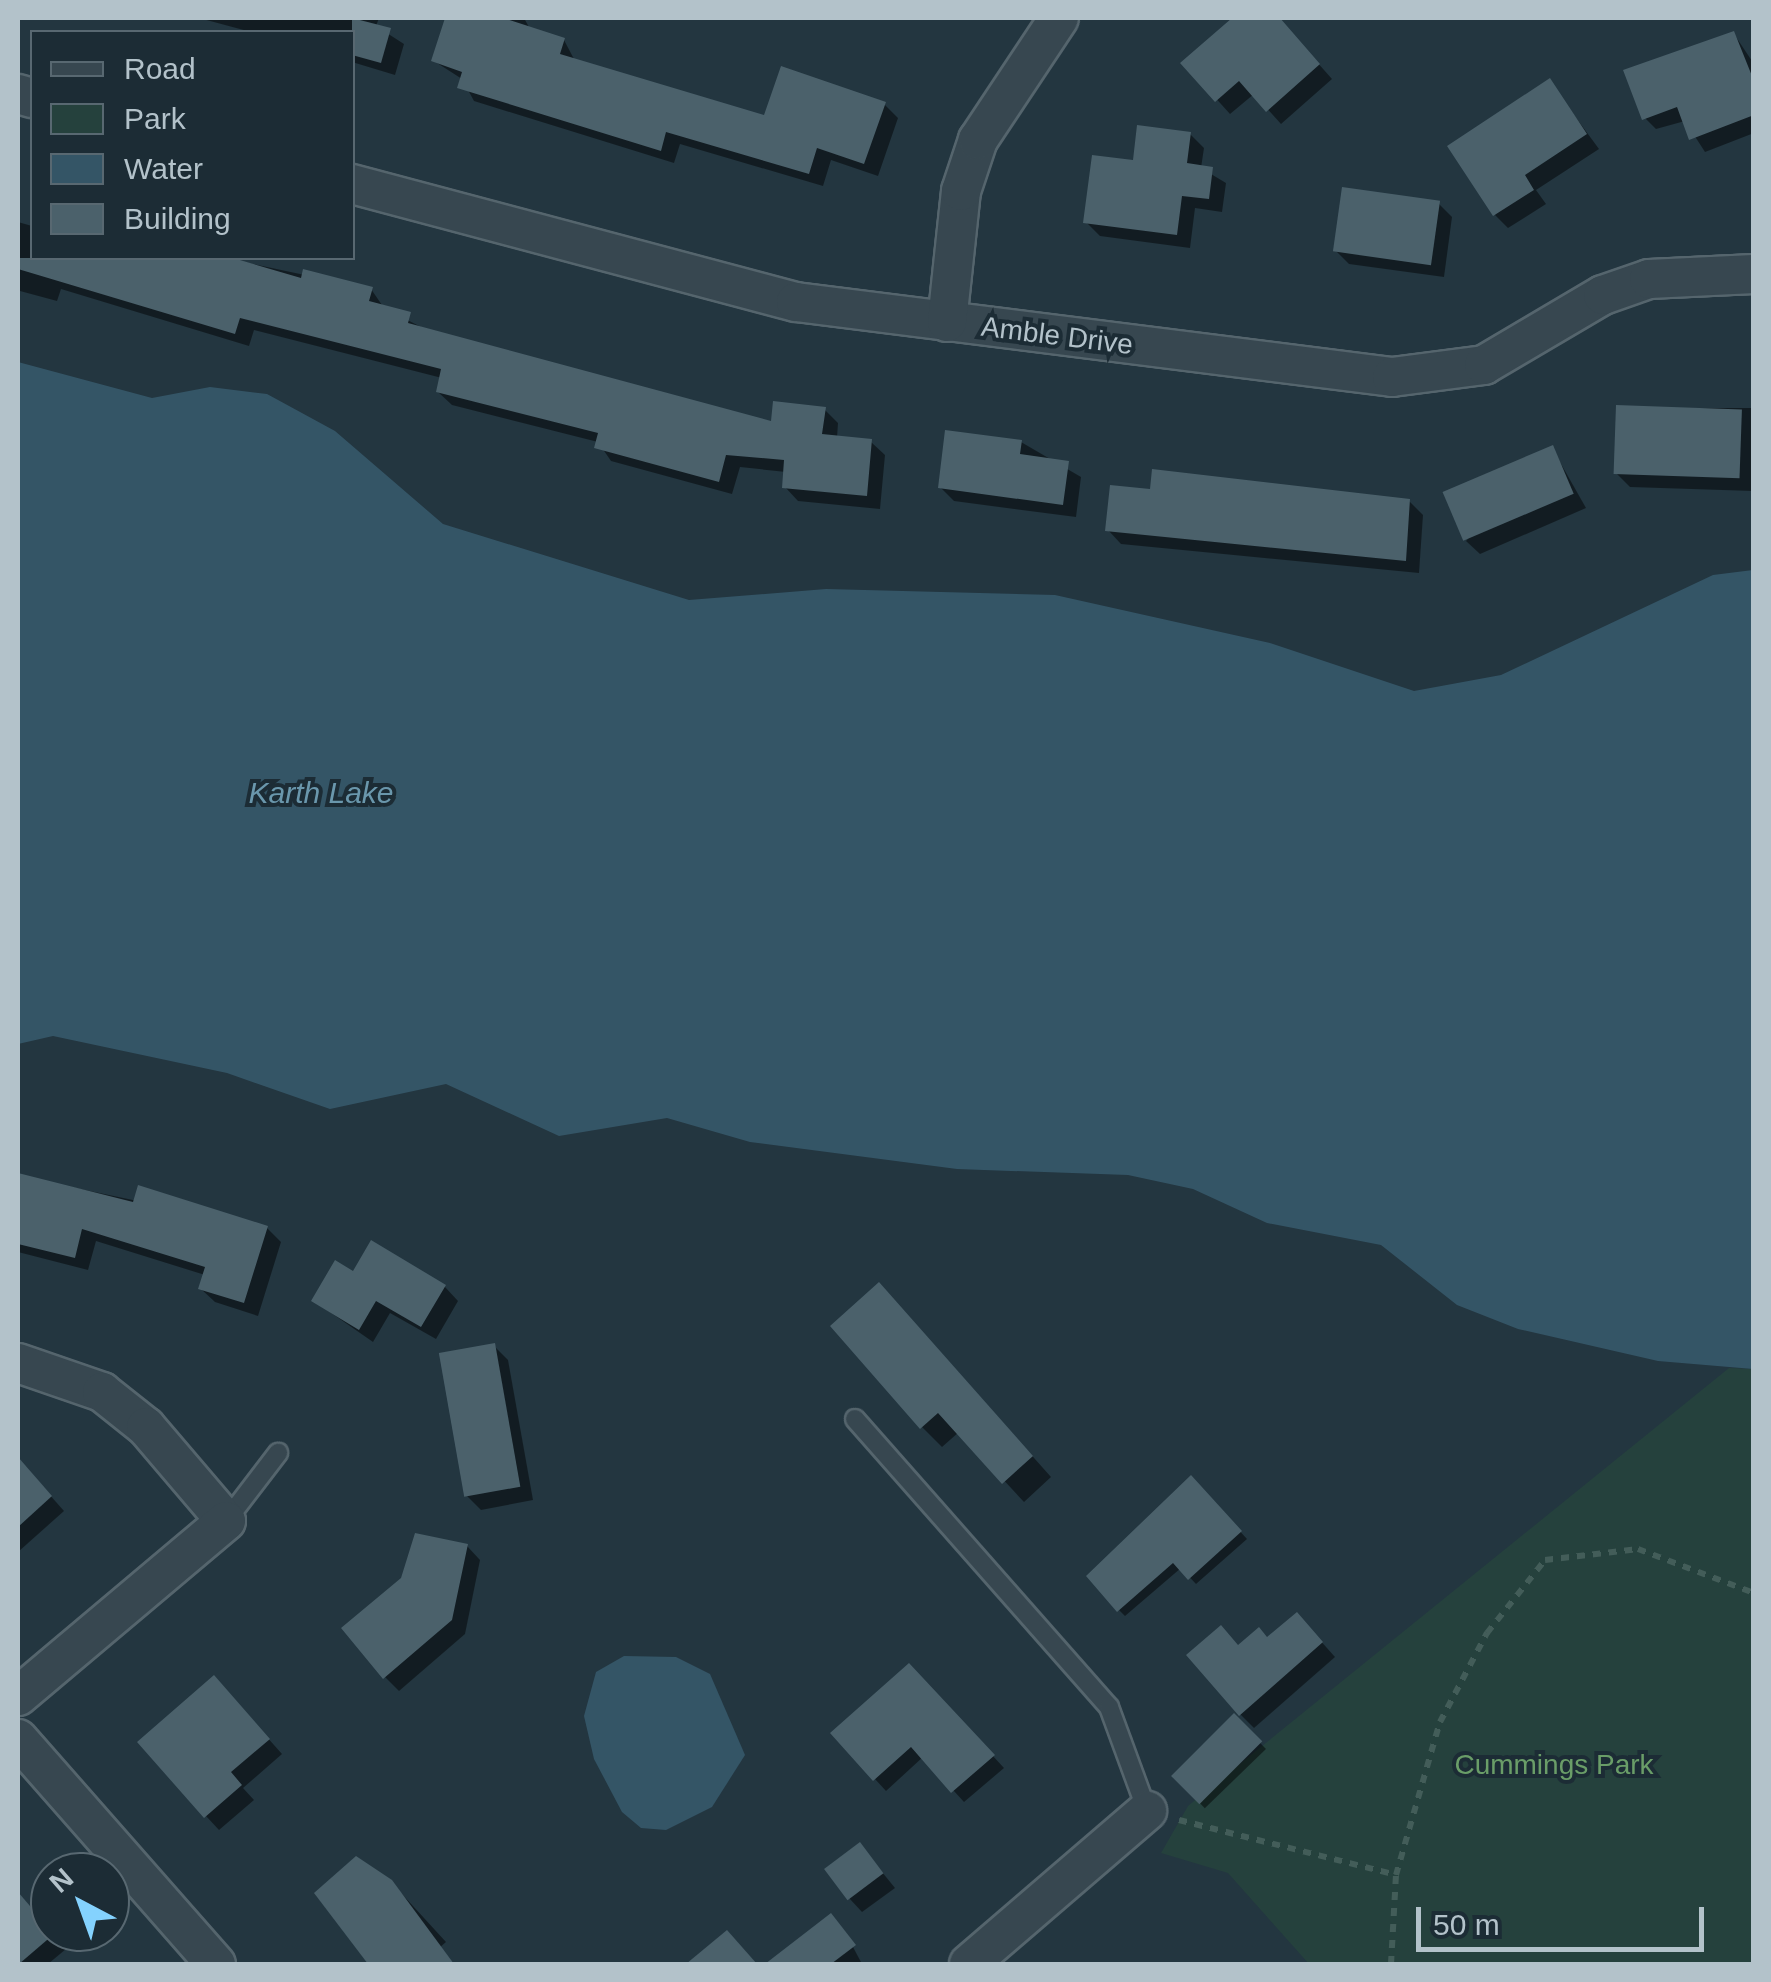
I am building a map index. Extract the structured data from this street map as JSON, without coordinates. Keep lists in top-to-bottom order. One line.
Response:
{"streets":{"street":["Amble Drive"]},"water":["Karth Lake"],"parks":["Cummings Park"],"legend":["Road","Park","Water","Building"],"scale_bar":"50 m","north":"top left"}
